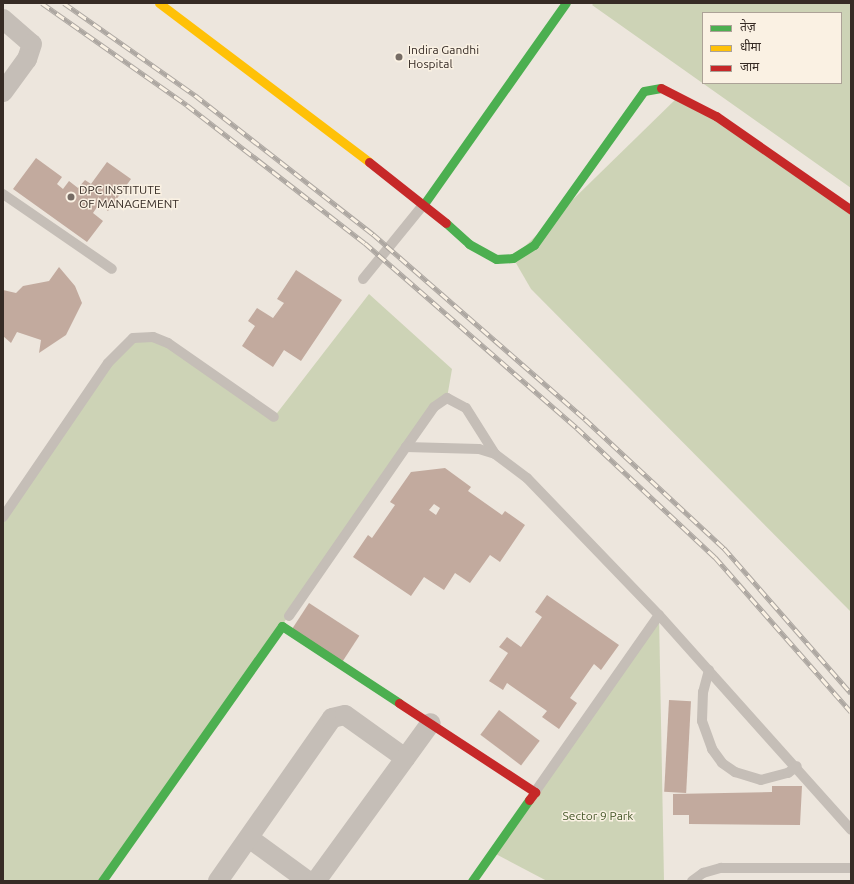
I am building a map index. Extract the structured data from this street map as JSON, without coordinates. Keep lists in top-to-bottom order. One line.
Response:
{"parks":["Sector 9 Park"],"places":["Indira Gandhi Hospital","DPC INSTITUTE OF MANAGEMENT"],"legend":["तेज़","धीमा","जाम"]}
